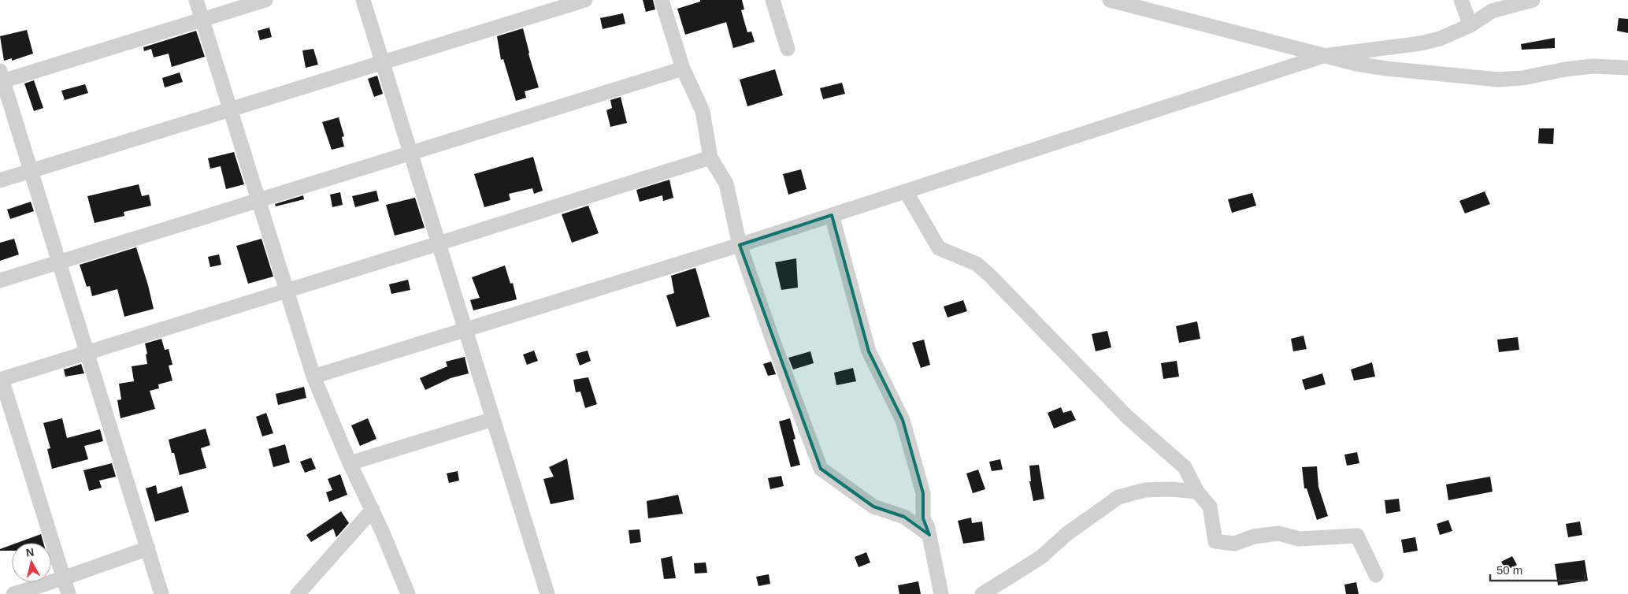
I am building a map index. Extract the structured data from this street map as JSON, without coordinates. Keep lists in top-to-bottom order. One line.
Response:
{"scale_bar":"50 m","north":"top"}
